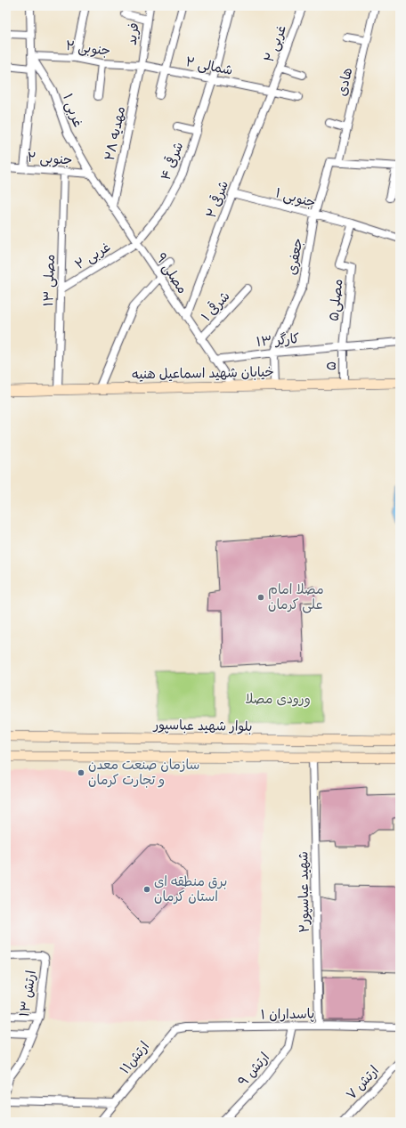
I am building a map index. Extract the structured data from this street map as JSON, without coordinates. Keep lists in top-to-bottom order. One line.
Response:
{"streets":{"main road":["خیابان شهید اسماعیل هنیه","بلوار شهید عباسپور"],"street":["فرید","۲ غربی","۲ جنوبی","۲ شمالی","هادی","۱ غربی","مهدیه ۲۸","جنوبی ۲","۴ شرقی","۱ جنوبی","۲ شرقی","جعفری","مصلی ۹","مصلی ۱۳","مصلی۵","۱ شرقی","کارگر ۱۳","۵","شهید عباسپور۲","ارتش ۱۳","پاسداران ۱","ارتش۱۱","ارتش ۹","ارتش ۷"]},"crossings":[["فرید","۲ جنوبی"],["فرید","۲ شمالی"],["فرید","مهدیه ۲۸"],["۲ غربی","۲ شمالی"],["۲ غربی","۴ شرقی"],["۲ غربی","۲ شرقی"],["۲ غربی","مصلی ۹"],["۲ غربی","مصلی ۱۳"],["۲ جنوبی","۲ شمالی"],["۲ جنوبی","۱ غربی"],["۲ جنوبی","مهدیه ۲۸"],["۲ شمالی","مهدیه ۲۸"],["۲ شمالی","۴ شرقی"],["۲ شمالی","۲ شرقی"],["هادی","جعفری"],["۱ غربی","جنوبی ۲"],["۱ غربی","مصلی ۹"],["مهدیه ۲۸","مصلی ۹"],["جنوبی ۲","مصلی ۹"],["جنوبی ۲","مصلی ۱۳"],["۴ شرقی","مصلی ۹"],["۱ جنوبی","۲ شرقی"],["۱ جنوبی","جعفری"],["۱ جنوبی","مصلی۵"],["۲ شرقی","مصلی ۹"],["جعفری","کارگر ۱۳"],["مصلی ۹","۱ شرقی"],["مصلی ۹","کارگر ۱۳"],["مصلی ۹","خیابان شهید اسماعیل هنیه"],["مصلی ۱۳","خیابان شهید اسماعیل هنیه"],["مصلی۵","کارگر ۱۳"],["مصلی۵","۵"],["کارگر ۱۳","۵"],["۵","خیابان شهید اسماعیل هنیه"],["شهید عباسپور۲","پاسداران ۱"],["پاسداران ۱","ارتش۱۱"],["پاسداران ۱","ارتش ۹"]],"parks":["ورودی مصلا"],"places":["مصلا امام علی کرمان","سازمان صنعت معدن و تجارت کرمان","برق منطقه ای استان کرمان"]}
